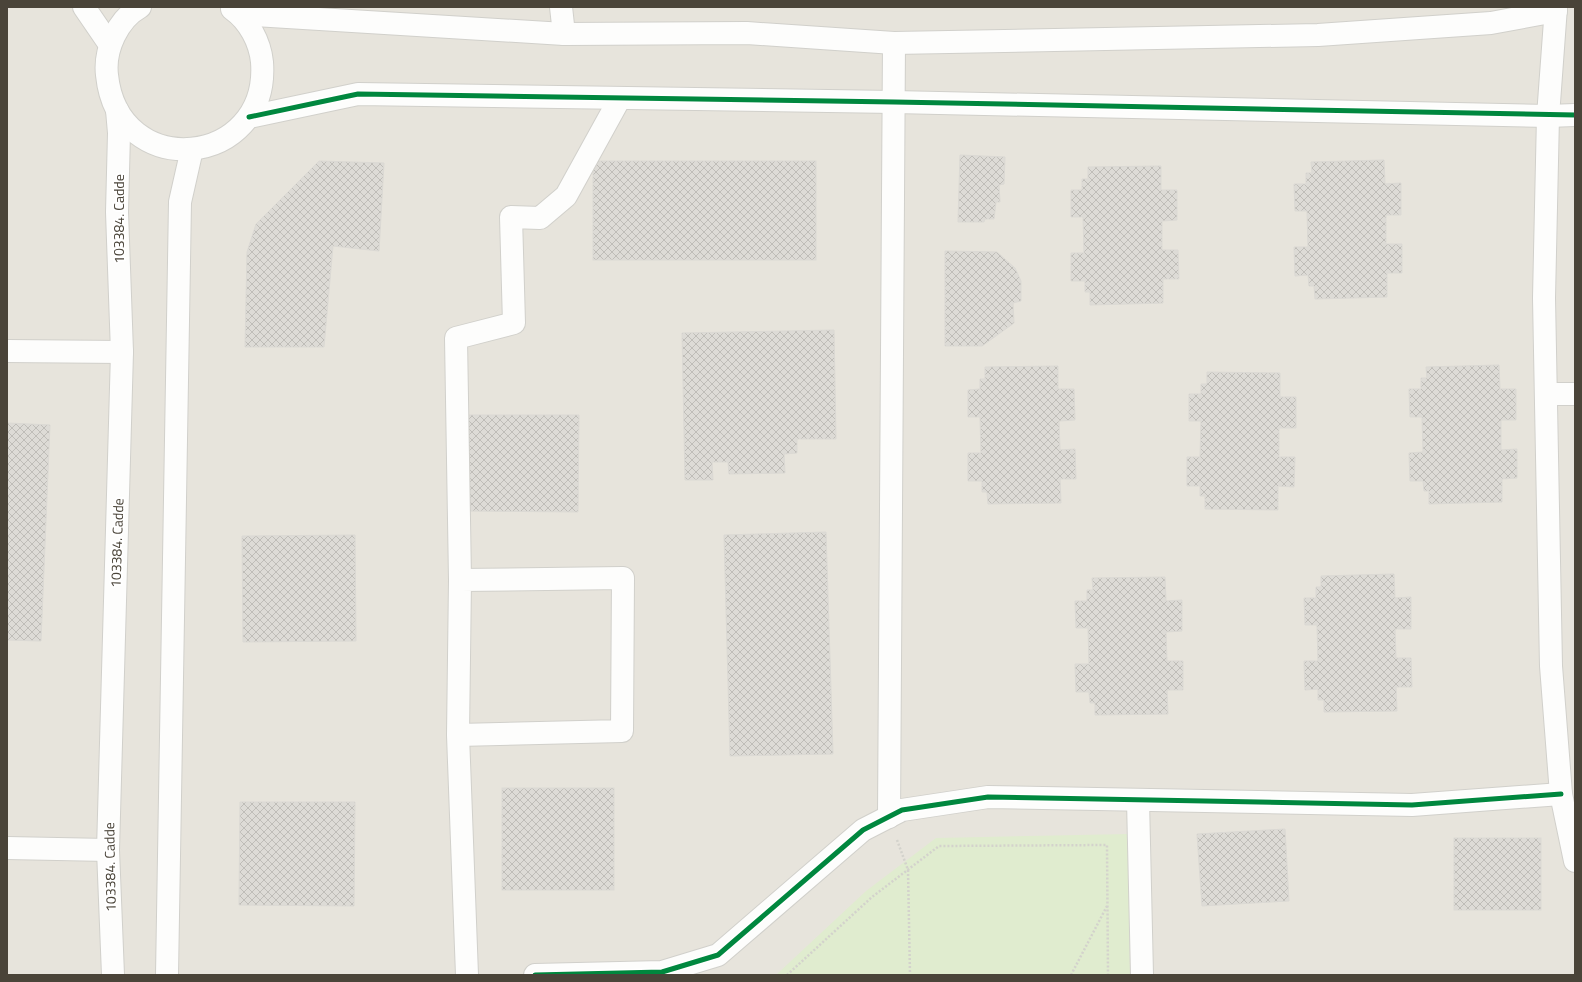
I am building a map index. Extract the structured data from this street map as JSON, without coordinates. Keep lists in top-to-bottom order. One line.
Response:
{"streets":{"street":["103384. Cadde"]}}
